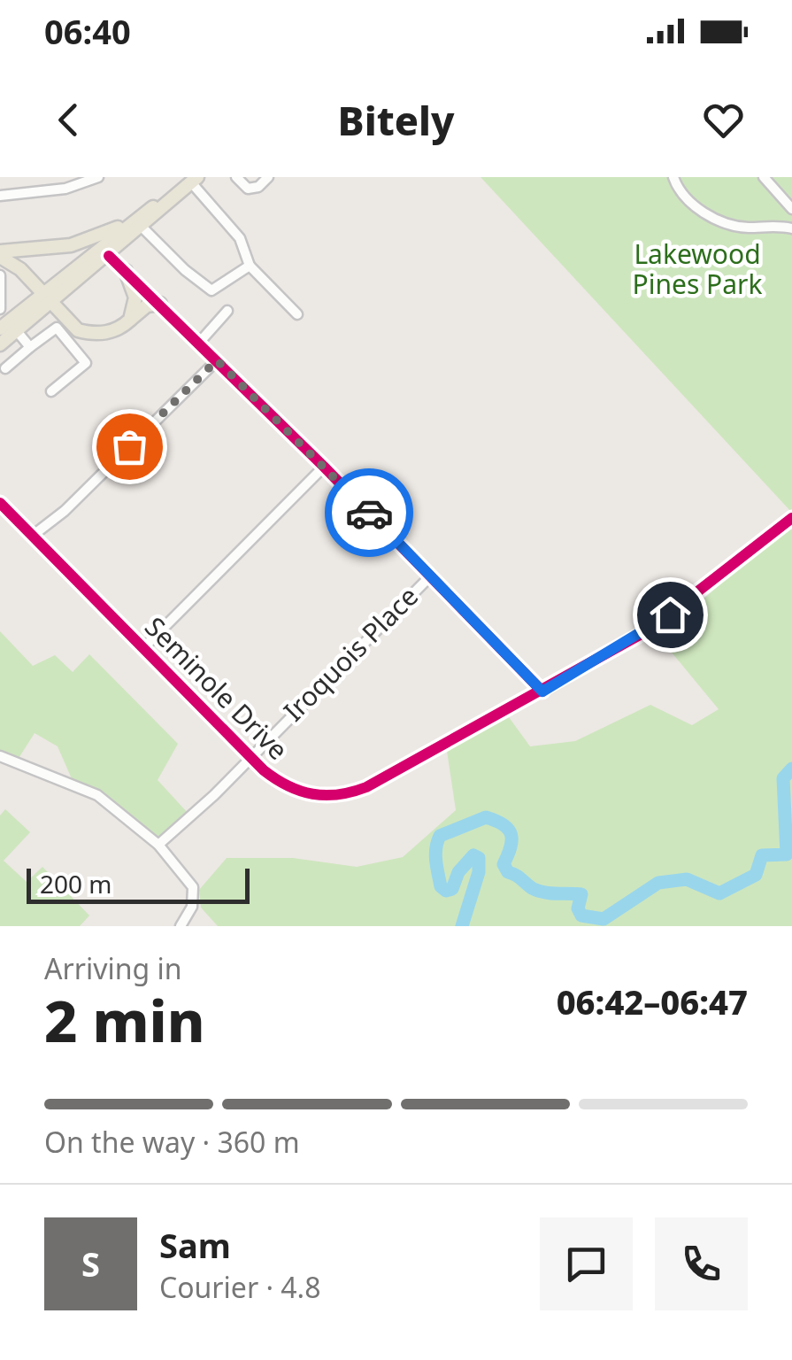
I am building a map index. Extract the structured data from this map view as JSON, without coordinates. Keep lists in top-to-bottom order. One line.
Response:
{"streets":{"street":["Iroquois Place","Seminole Drive"]},"crossings":[["Iroquois Place","Seminole Drive"]],"parks":["Lakewood Pines Park"],"scale_bar":"200 m","page":{"status":"06:40","header":"Bitely","scale":"200 m","heading":["2 min","Arriving in","06:42–06:47"],"panel":["Sam","Courier · 4.8"],"bar":"On the way · 360 m","round":"S"}}
